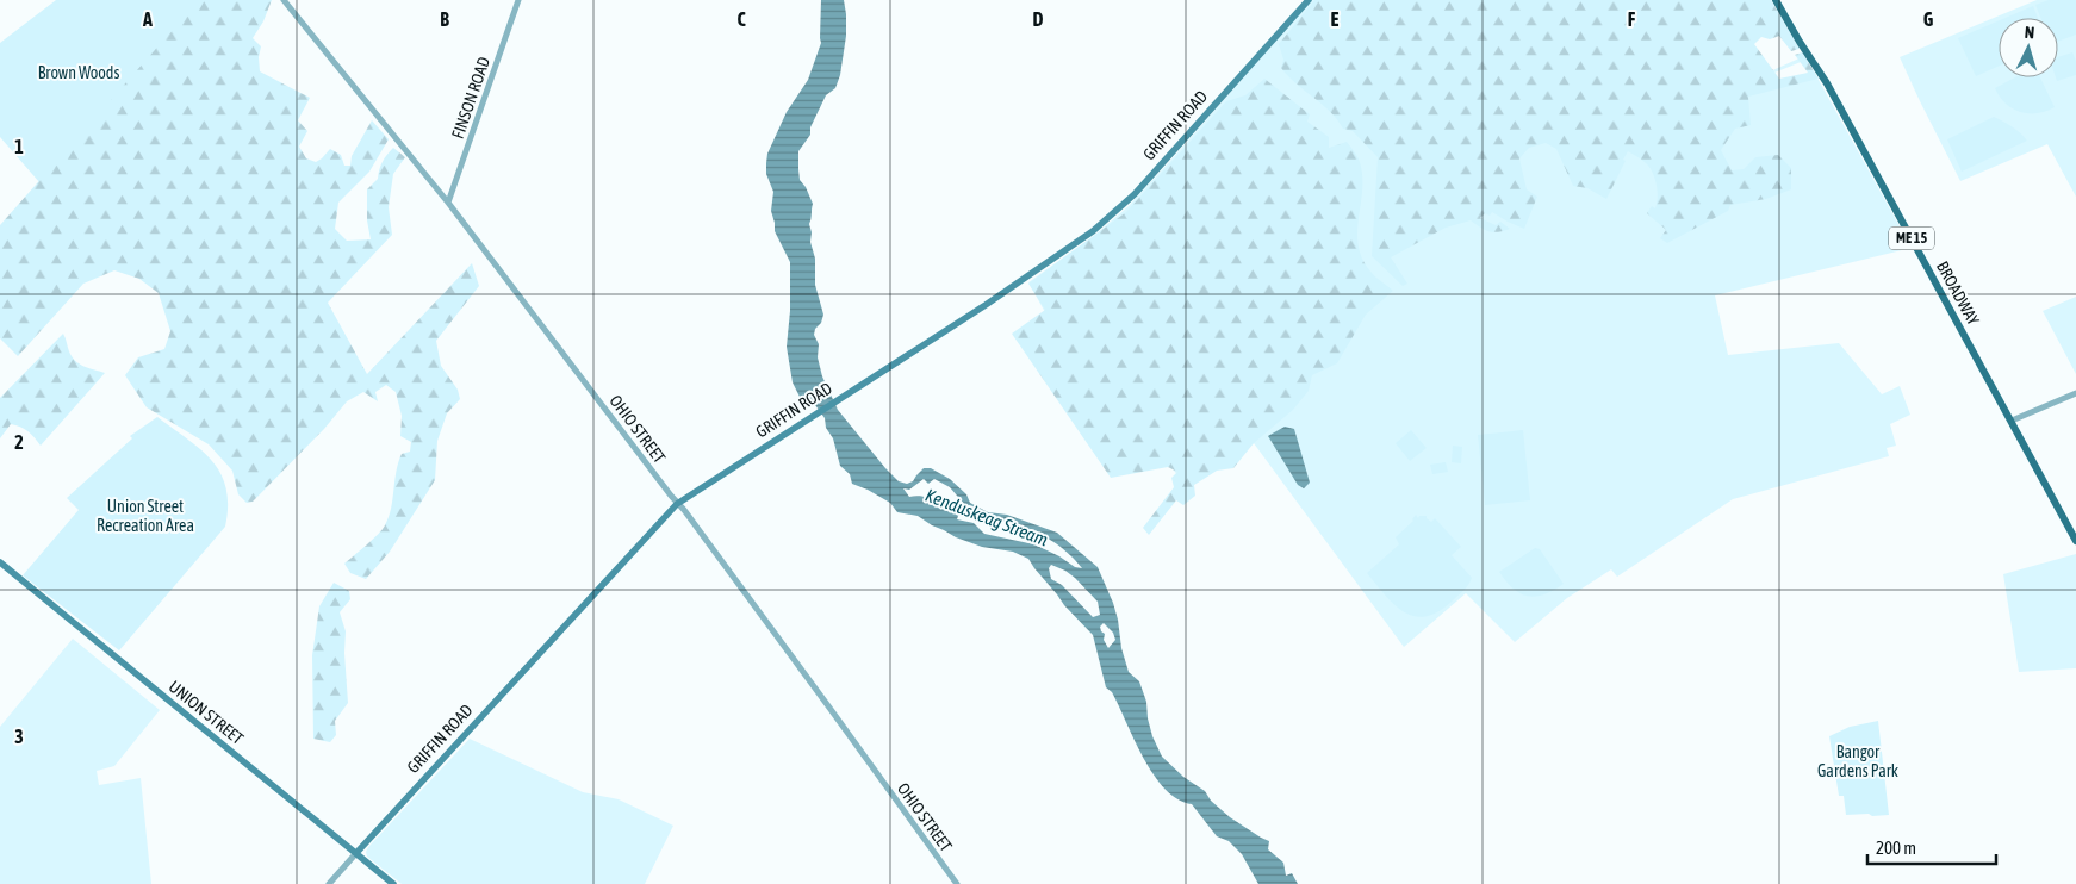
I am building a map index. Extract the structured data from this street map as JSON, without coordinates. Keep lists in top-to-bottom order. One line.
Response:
{"streets":{"main road":["GRIFFIN ROAD","ME 15","BROADWAY","UNION STREET"],"street":["FINSON ROAD","OHIO STREET"]},"crossings":[["FINSON ROAD","OHIO STREET"],["GRIFFIN ROAD","OHIO STREET"],["GRIFFIN ROAD","UNION STREET"]],"water":["Kenduskeag Stream"],"parks":["Brown Woods","Union Street Recreation Area","Bangor Gardens Park"],"scale_bar":"200 m","north":"top","grid":{"columns":["A","B","C","D","E","F","G"],"rows":["1","2","3"]}}
